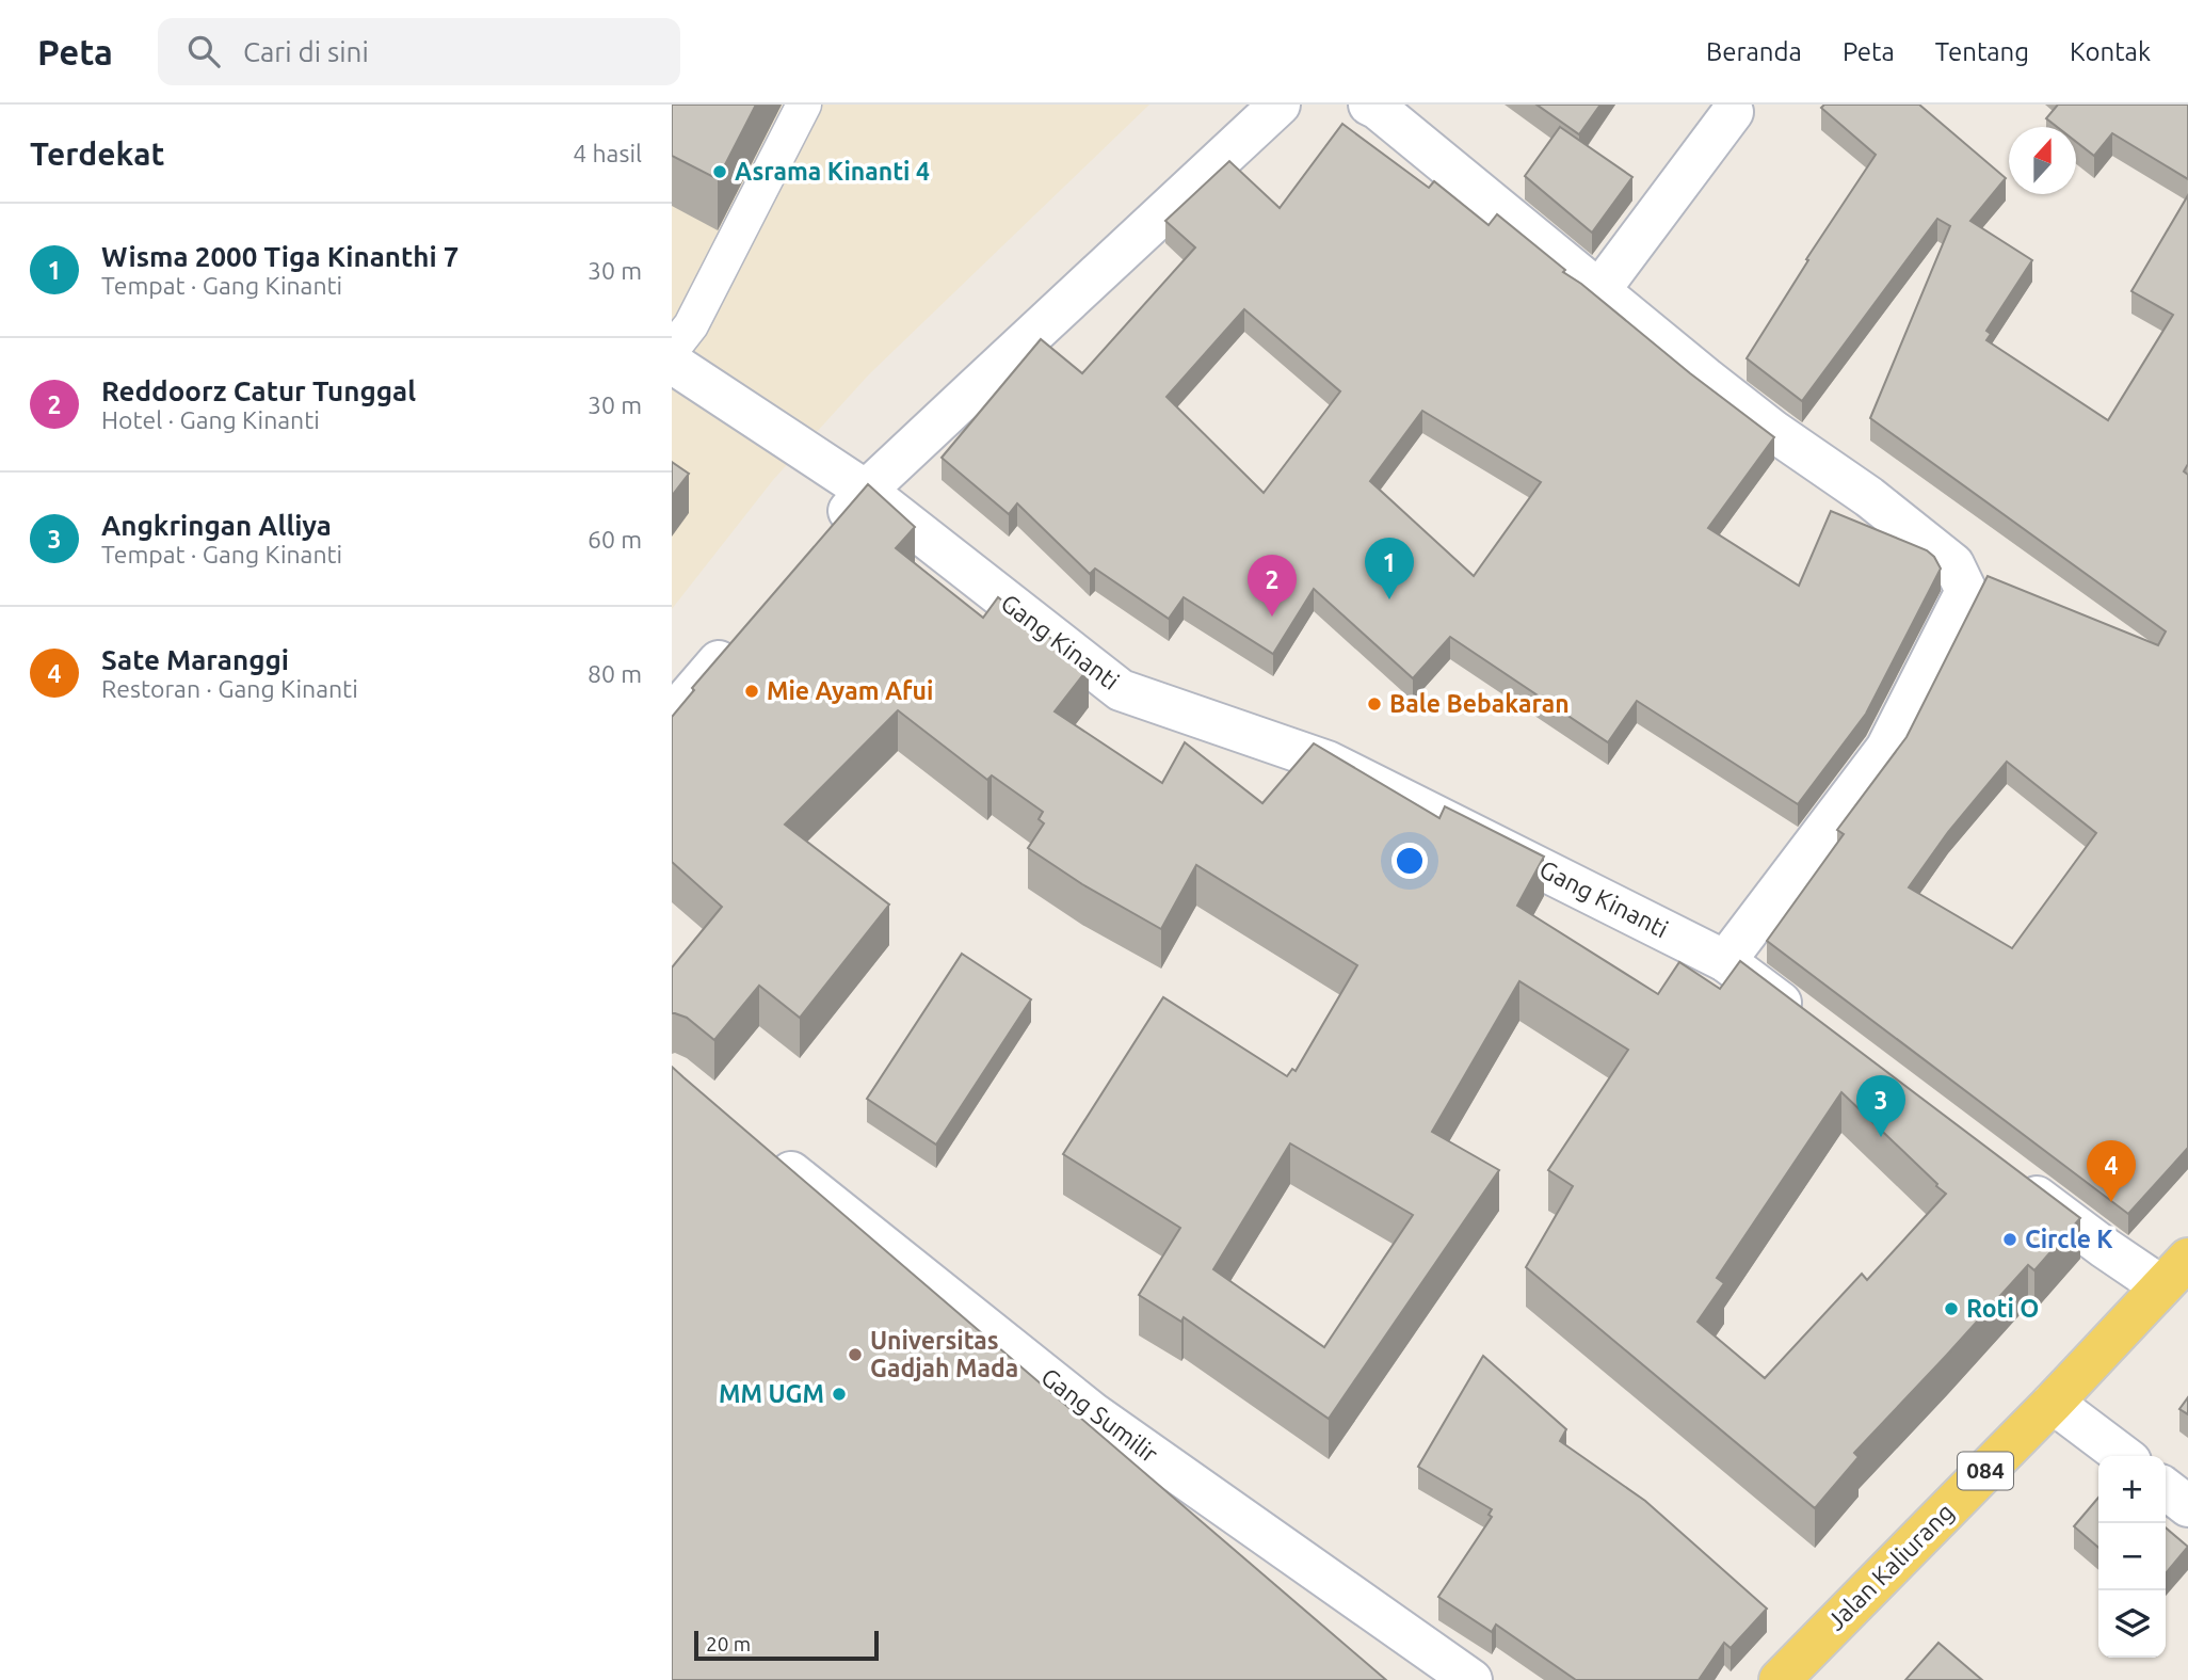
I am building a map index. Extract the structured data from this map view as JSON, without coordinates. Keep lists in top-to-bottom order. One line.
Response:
{"streets":{"main road":["084","Jalan Kaliurang"],"street":["Gang Kinanti","Gang Sumilir"]},"places":["Asrama Kinanti 4","Mie Ayam Afui","Bale Bebakaran","Circle K","Roti O","Universitas Gadjah Mada","MM UGM"],"scale_bar":"20 m","north":"top","page":{"header":"Peta","search":"Cari di sini","nav":["Beranda","Peta","Tentang","Kontak"],"heading":["Terdekat","4 hasil"],"list":[{"mark":"1","name":"Wisma 2000 Tiga Kinanthi 7","note":"Tempat · Gang Kinanti","value":"30 m"},{"mark":"2","name":"Reddoorz Catur Tunggal","note":"Hotel · Gang Kinanti","value":"30 m"},{"mark":"3","name":"Angkringan Alliya","note":"Tempat · Gang Kinanti","value":"60 m"},{"mark":"4","name":"Sate Maranggi","note":"Restoran · Gang Kinanti","value":"80 m"}],"pins":["1","2","3","4"],"map_buttons":["+","−"],"scale":"20 m"}}
